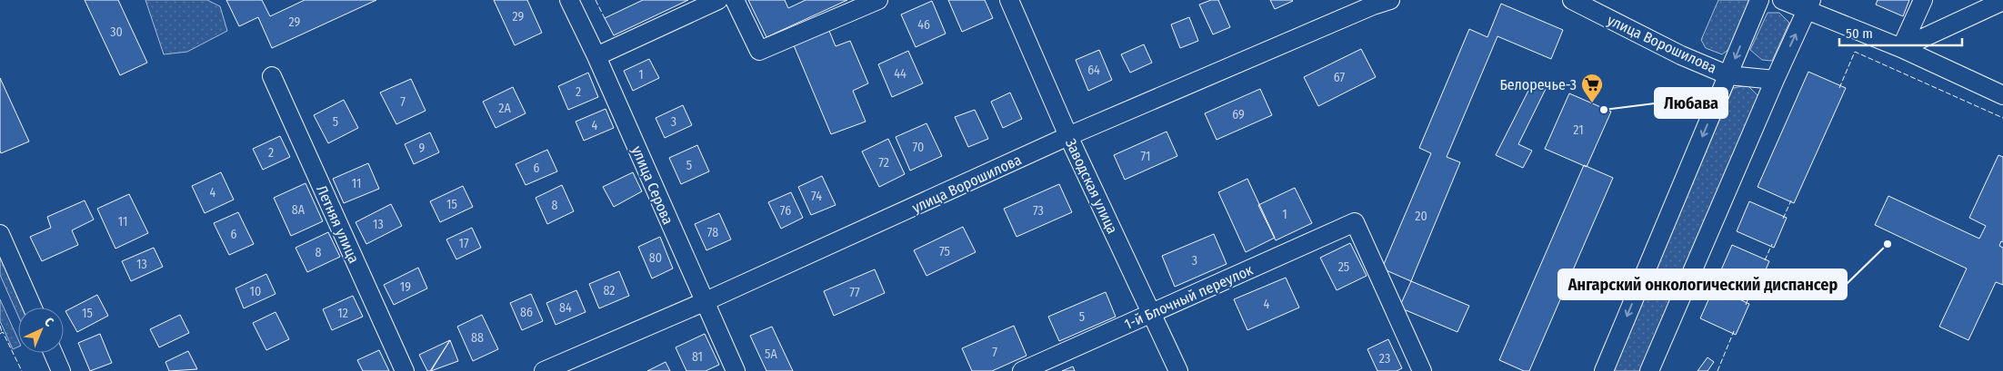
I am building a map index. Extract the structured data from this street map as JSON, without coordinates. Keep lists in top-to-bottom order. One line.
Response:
{"streets":{"street":["улица Ворошилова","улица Серова","Заводская улица","Летняя улица","1-й Блочный переулок"]},"crossings":[["улица Ворошилова","улица Серова"],["улица Ворошилова","Заводская улица"],["Заводская улица","1-й Блочный переулок"]],"places":{"supermarket":["Белоречье-3"],"other":["Любава","Ангарский онкологический диспансер"]},"house_numbers":["29","29","46","30","64","44","1","67","2","7","2А","69","5","3","4","21","70","9","2","71","72","5","6","11","4","74","15","8","8А","76","73","1","20","11","13","78","6","17","75","8","80","3","13","25","19","82","10","77","4","84","86","15","12","5","88","7","5А","81","23"],"scale_bar":"50 m","north":"top right"}
